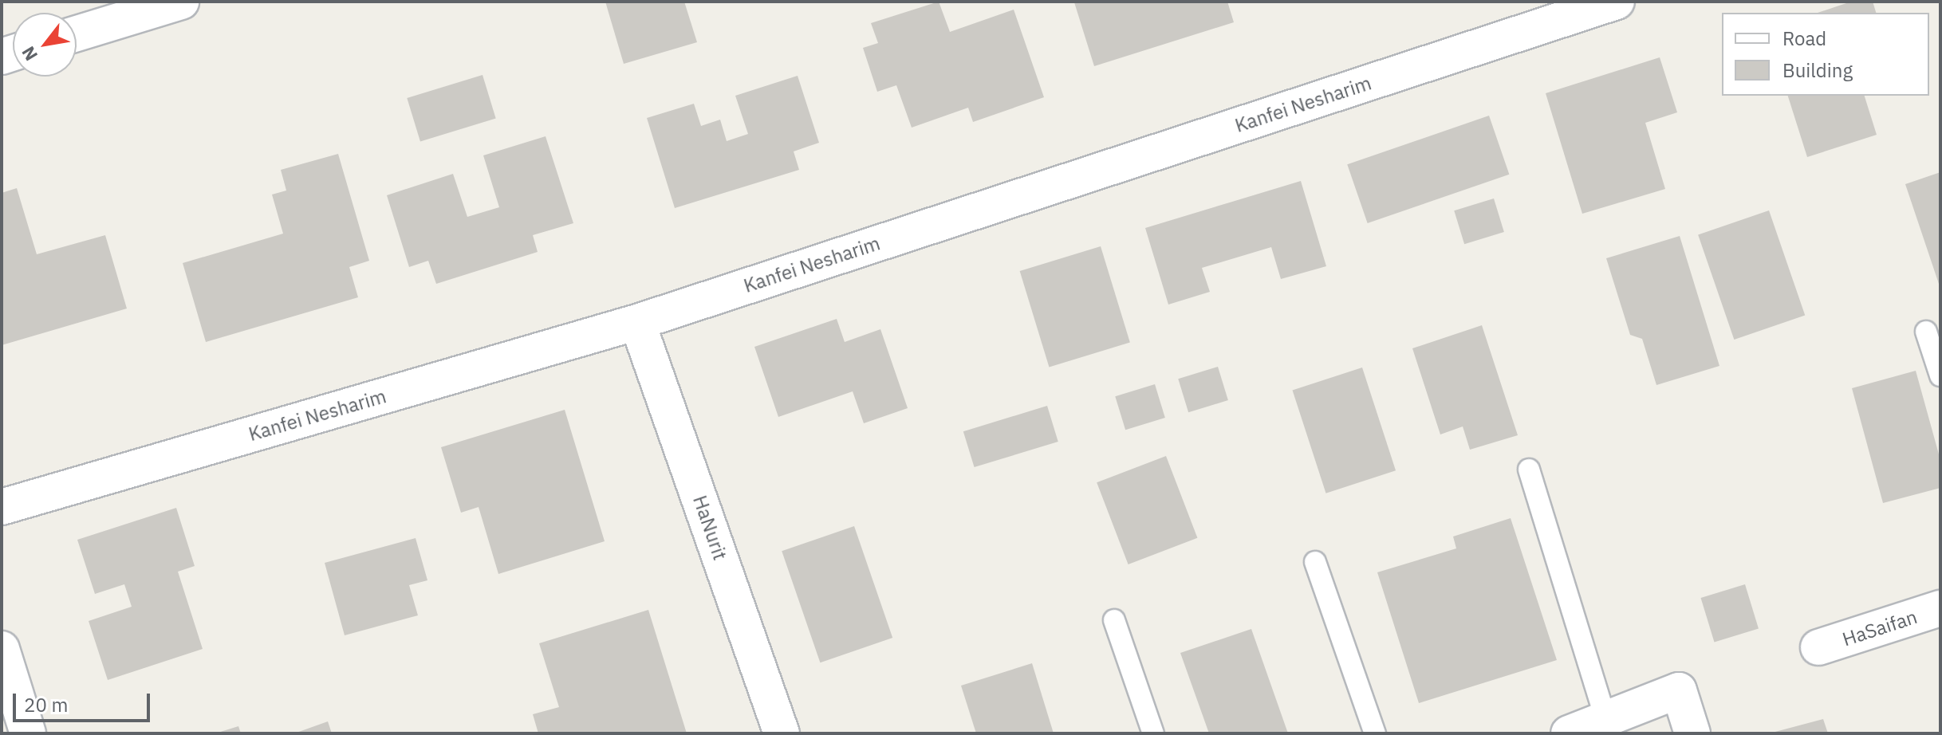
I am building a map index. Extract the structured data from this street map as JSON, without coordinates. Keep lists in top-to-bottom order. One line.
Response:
{"streets":{"street":["Kanfei Nesharim","HaNurit","HaSaifan"]},"crossings":[["Kanfei Nesharim","HaNurit"]],"legend":["Road","Building"],"scale_bar":"20 m","north":"bottom left"}
